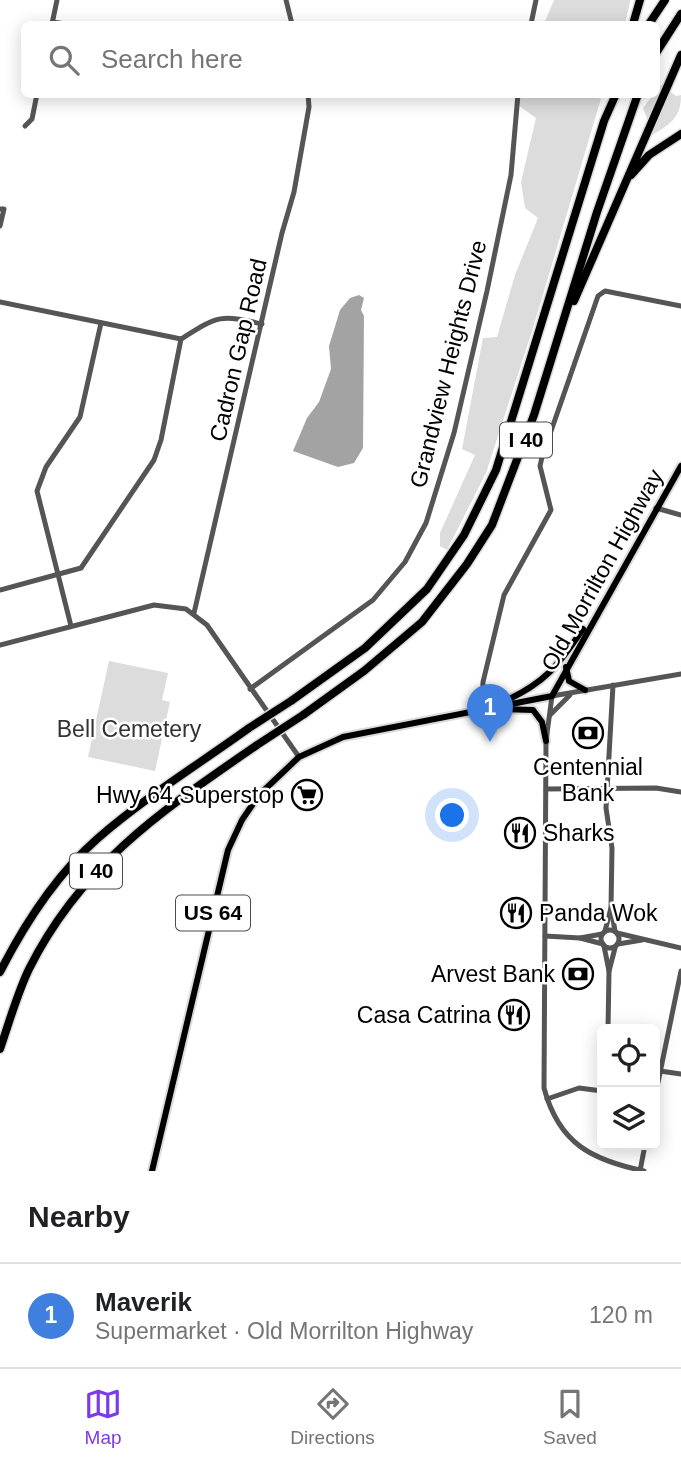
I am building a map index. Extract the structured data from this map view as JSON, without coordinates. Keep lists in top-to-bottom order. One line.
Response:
{"streets":{"highway":["I 40"],"main road":["Old Morrilton Highway","US 64"],"street":["Cadron Gap Road","Grandview Heights Drive"]},"parks":["Bell Cemetery"],"places":{"bank":["Centennial Bank","Arvest Bank"],"supermarket":["Hwy 64 Superstop"],"restaurant":["Sharks","Panda Wok","Casa Catrina"]},"page":{"search":"Search here","pins":"1","heading":"Nearby","list":[{"mark":"1","name":"Maverik","note":"Supermarket · Old Morrilton Highway","value":"120 m"}],"nav":["Map","Directions","Saved"]}}
